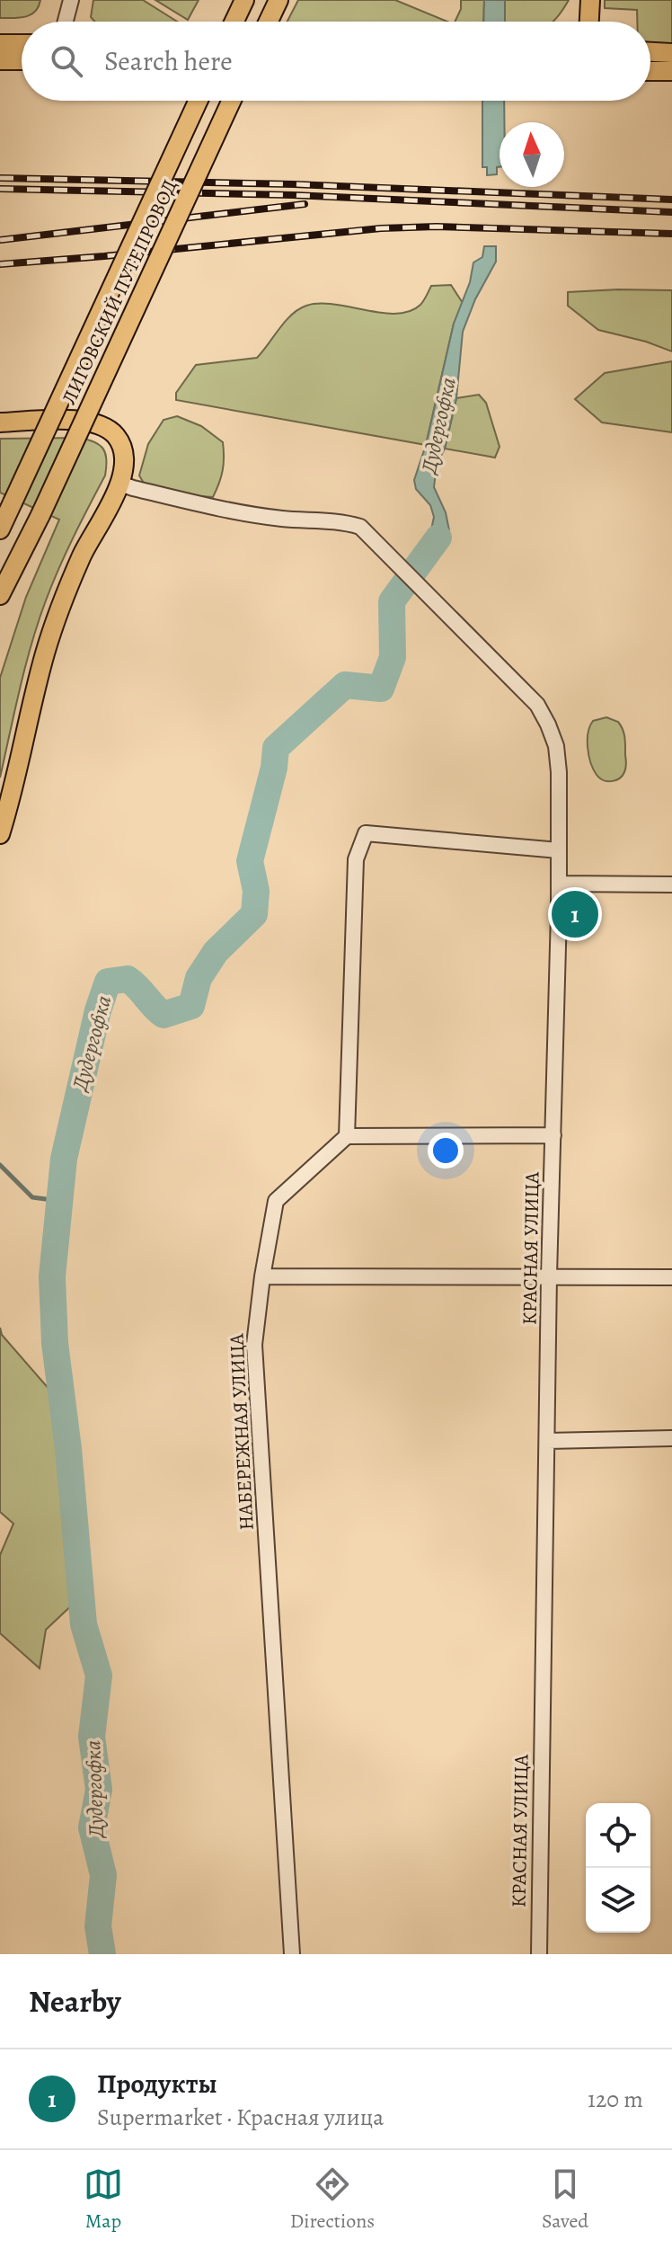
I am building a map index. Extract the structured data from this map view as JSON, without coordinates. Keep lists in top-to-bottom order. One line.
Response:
{"streets":{"main road":["ЛИГОВСКИЙ ПУТЕПРОВОД"],"street":["КРАСНАЯ УЛИЦА","НАБЕРЕЖНАЯ УЛИЦА"]},"water":["Дудергофка"],"north":"top","page":{"search":"Search here","pins":"1","heading":"Nearby","list":[{"mark":"1","name":"Продукты","note":"Supermarket · Красная улица","value":"120 m"}],"nav":["Map","Directions","Saved"]}}
